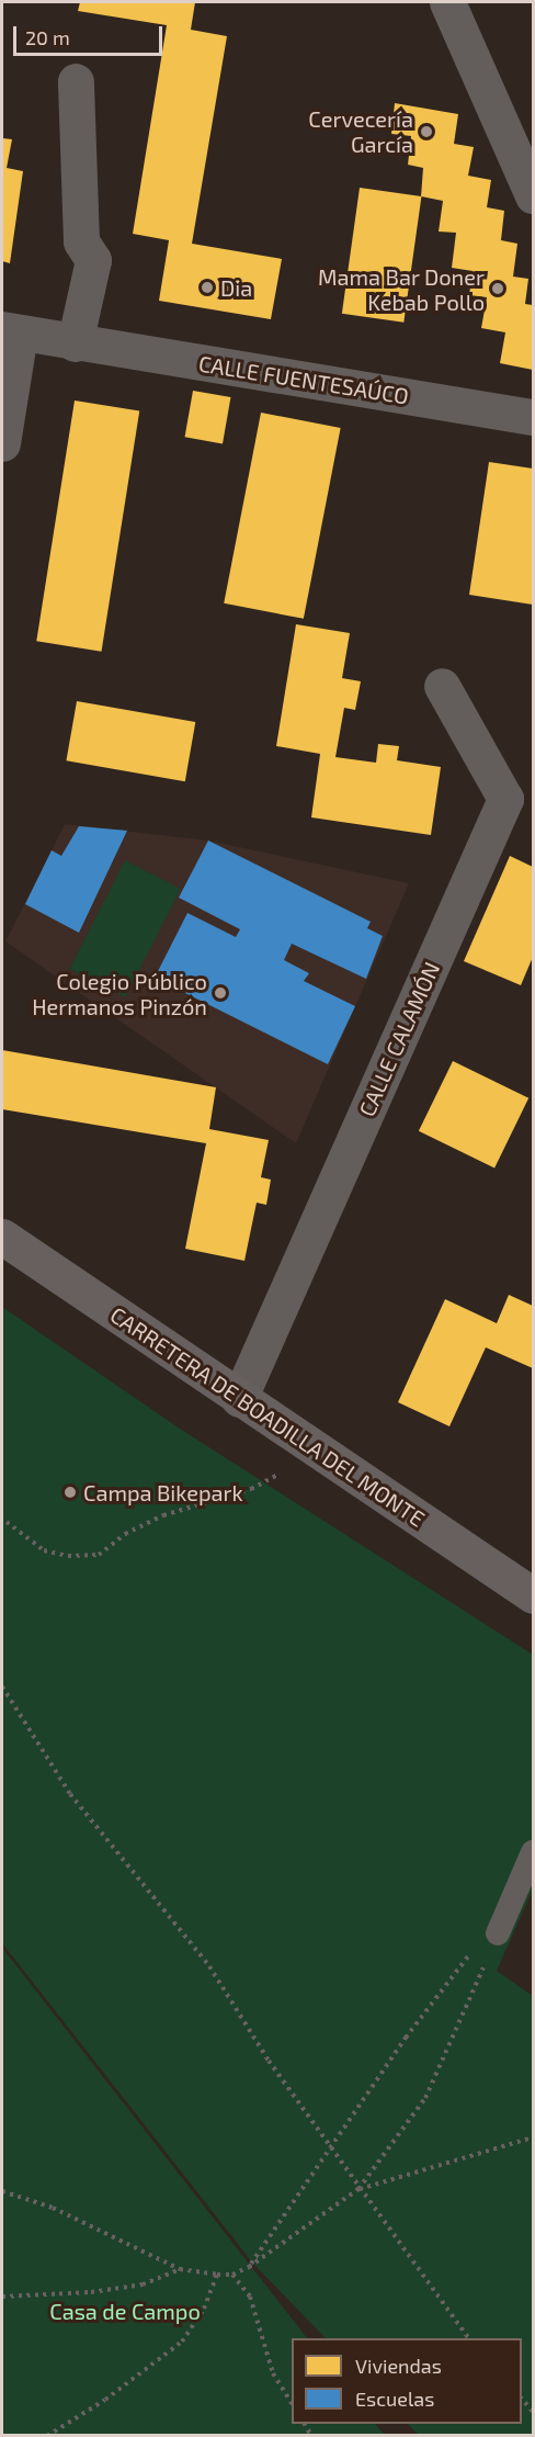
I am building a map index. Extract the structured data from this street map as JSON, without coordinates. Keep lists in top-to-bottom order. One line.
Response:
{"streets":{"street":["CALLE FUENTESAÚCO","CALLE CALAMÓN","CARRETERA DE BOADILLA DEL MONTE"]},"crossings":[["CALLE CALAMÓN","CARRETERA DE BOADILLA DEL MONTE"]],"parks":["Casa de Campo"],"places":["Cervecería García","Dia","Mama Bar Doner Kebab Pollo","Colegio Público Hermanos Pinzón","Campa Bikepark"],"legend":["Viviendas","Escuelas"],"scale_bar":"20 m"}
